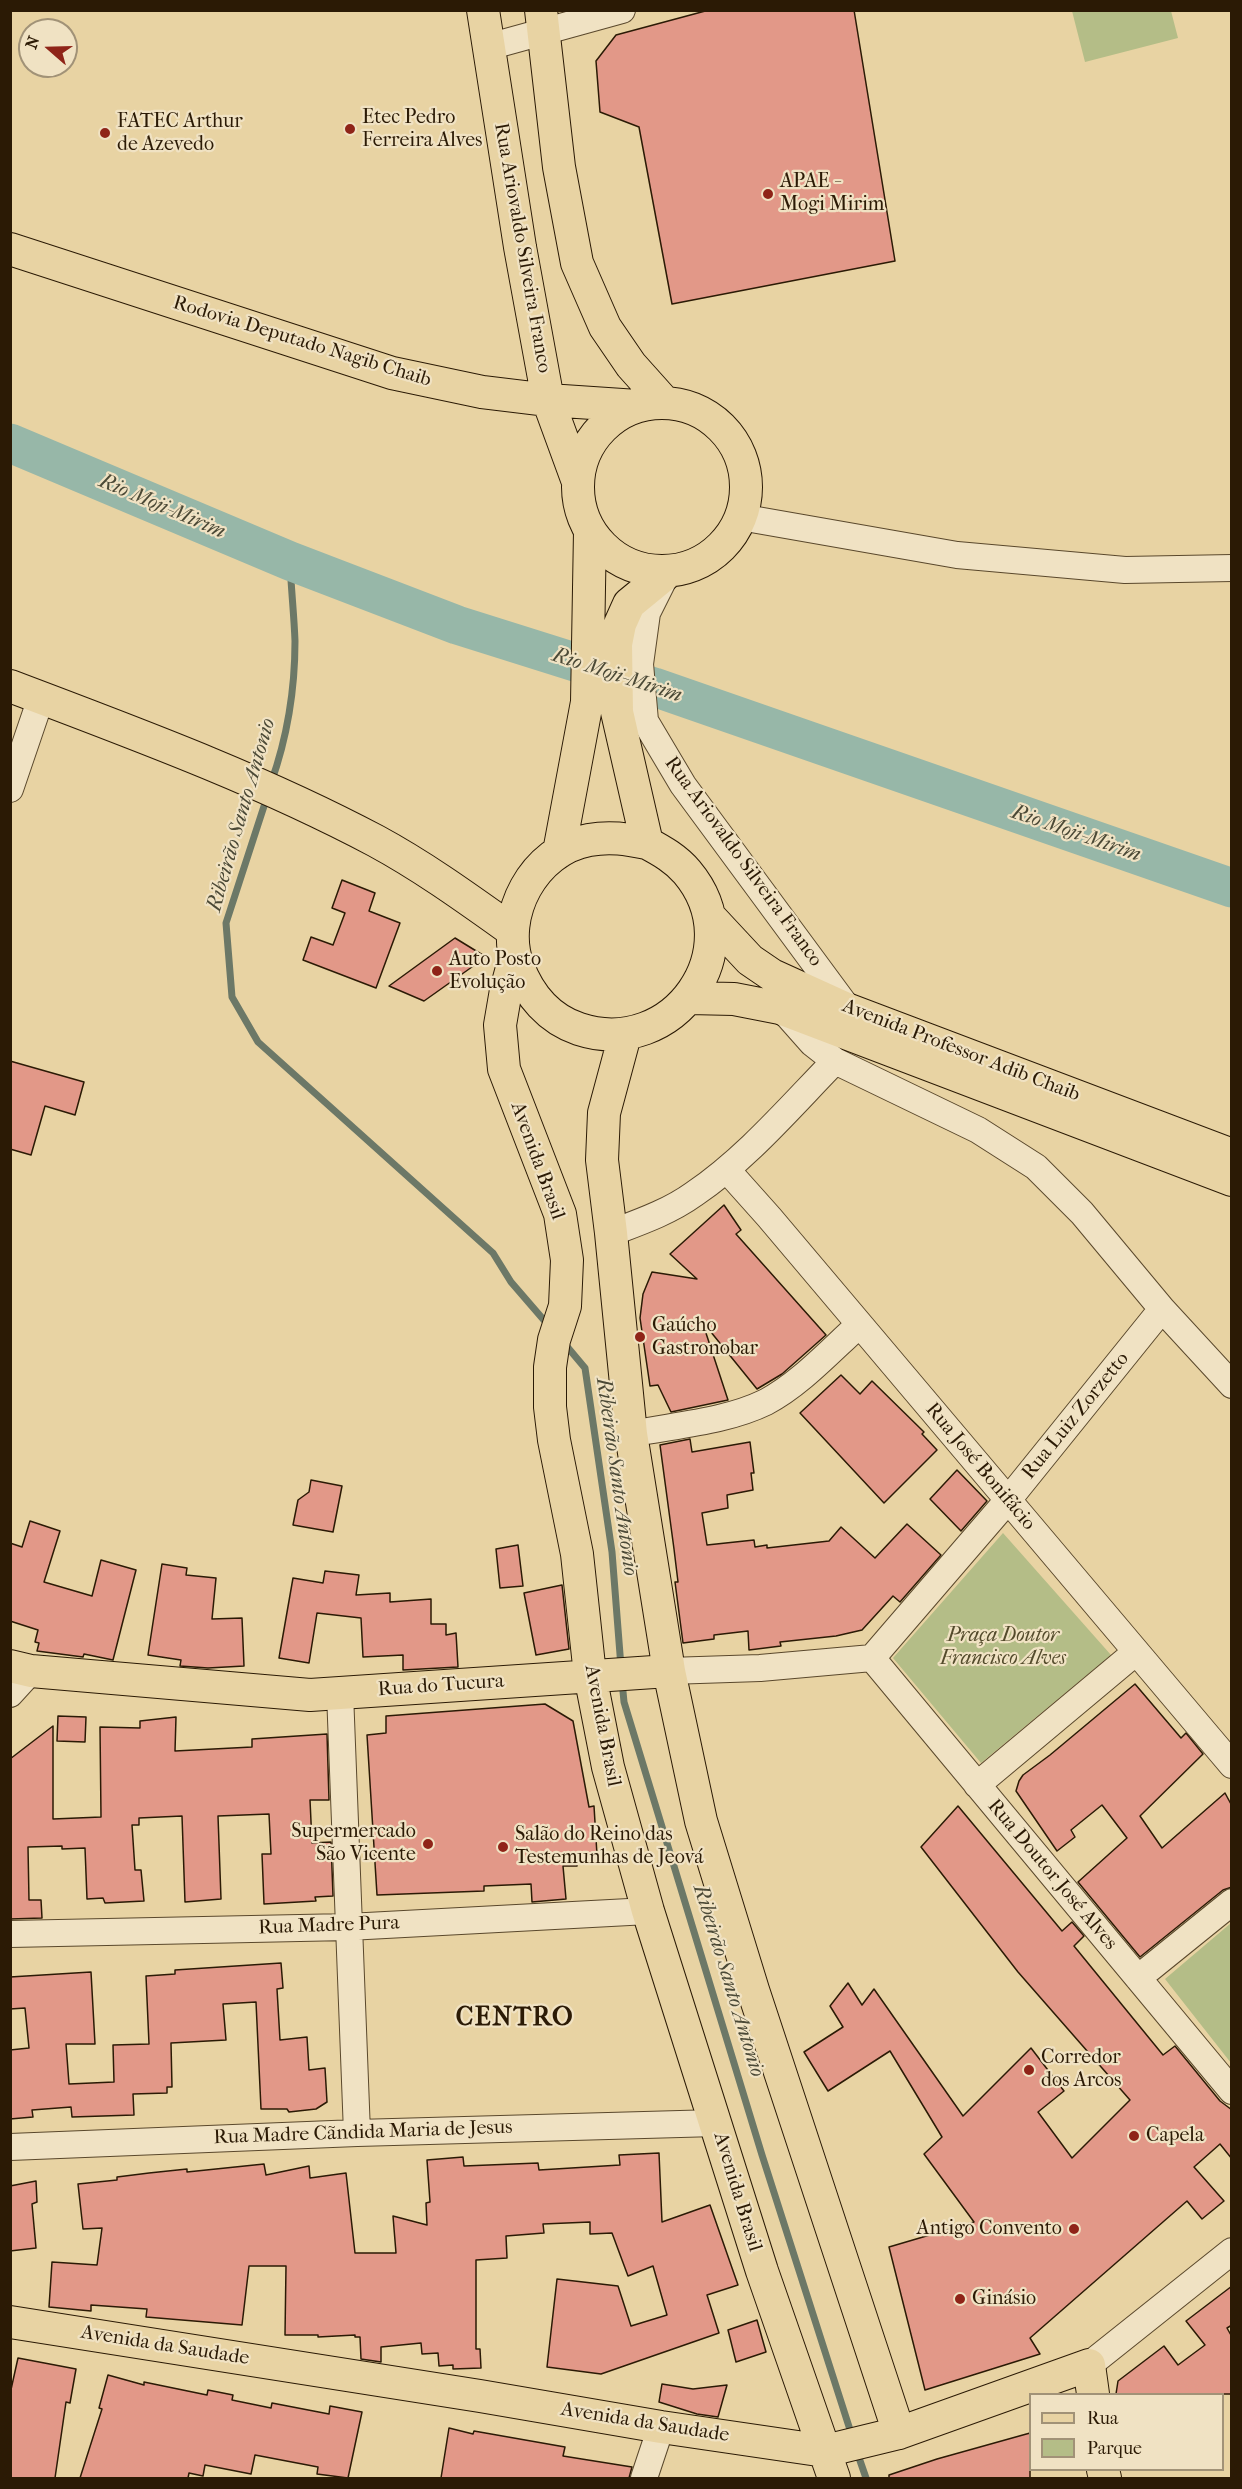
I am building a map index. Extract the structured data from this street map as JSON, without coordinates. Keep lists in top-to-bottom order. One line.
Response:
{"streets":{"main road":["Rua Ariovaldo Silveira Franco","Rodovia Deputado Nagib Chaib","Avenida Professor Adib Chaib","Avenida Brasil","Rua do Tucura","Avenida da Saudade"],"street":["Rua Luiz Zorzetto","Rua José Bonifácio","Rua Doutor José Alves","Rua Madre Pura","Rua Madre Cãndida Maria de Jesus"]},"crossings":[["Rua Ariovaldo Silveira Franco","Rodovia Deputado Nagib Chaib"],["Rua Ariovaldo Silveira Franco","Avenida Professor Adib Chaib"],["Avenida Professor Adib Chaib","Avenida Brasil"],["Avenida Brasil","Rua do Tucura"],["Avenida Brasil","Rua Madre Pura"],["Avenida Brasil","Rua Madre Cãndida Maria de Jesus"],["Avenida Brasil","Avenida da Saudade"],["Rua Luiz Zorzetto","Rua José Bonifácio"],["Rua Luiz Zorzetto","Rua do Tucura"],["Rua Luiz Zorzetto","Rua Doutor José Alves"],["Rua do Tucura","Rua Doutor José Alves"]],"districts":["CENTRO"],"water":["Rio Moji-Mirim","Ribeirão Santo Antonio"],"parks":["Praça Doutor Francisco Alves"],"places":["Etec Pedro Ferreira Alves","FATEC Arthur de Azevedo","APAE - Mogi Mirim","Auto Posto Evolução","Gaúcho Gastronobar","Supermercado São Vicente","Salão do Reino das Testemunhas de Jeová","Corredor dos Arcos","Capela","Antigo Convento","Ginásio"],"legend":["Rua","Parque"],"north":"left"}
